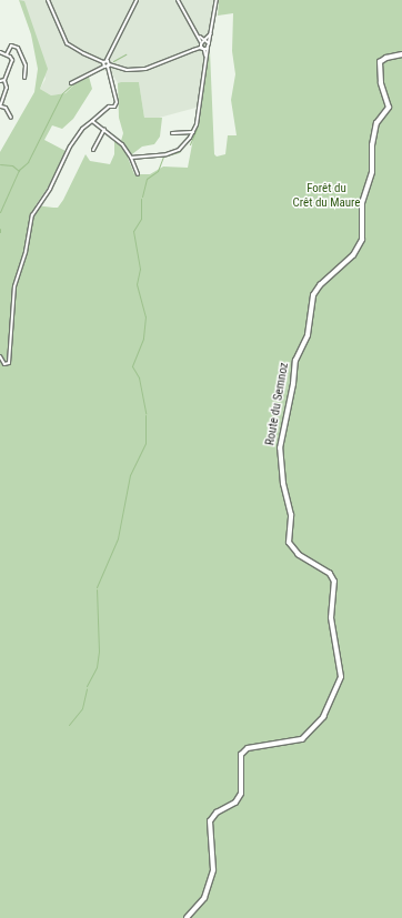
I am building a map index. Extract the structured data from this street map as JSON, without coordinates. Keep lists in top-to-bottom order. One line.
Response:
{"streets":{"main road":["Route du Semnoz"]},"parks":["Forêt du Crêt du Maure"]}
